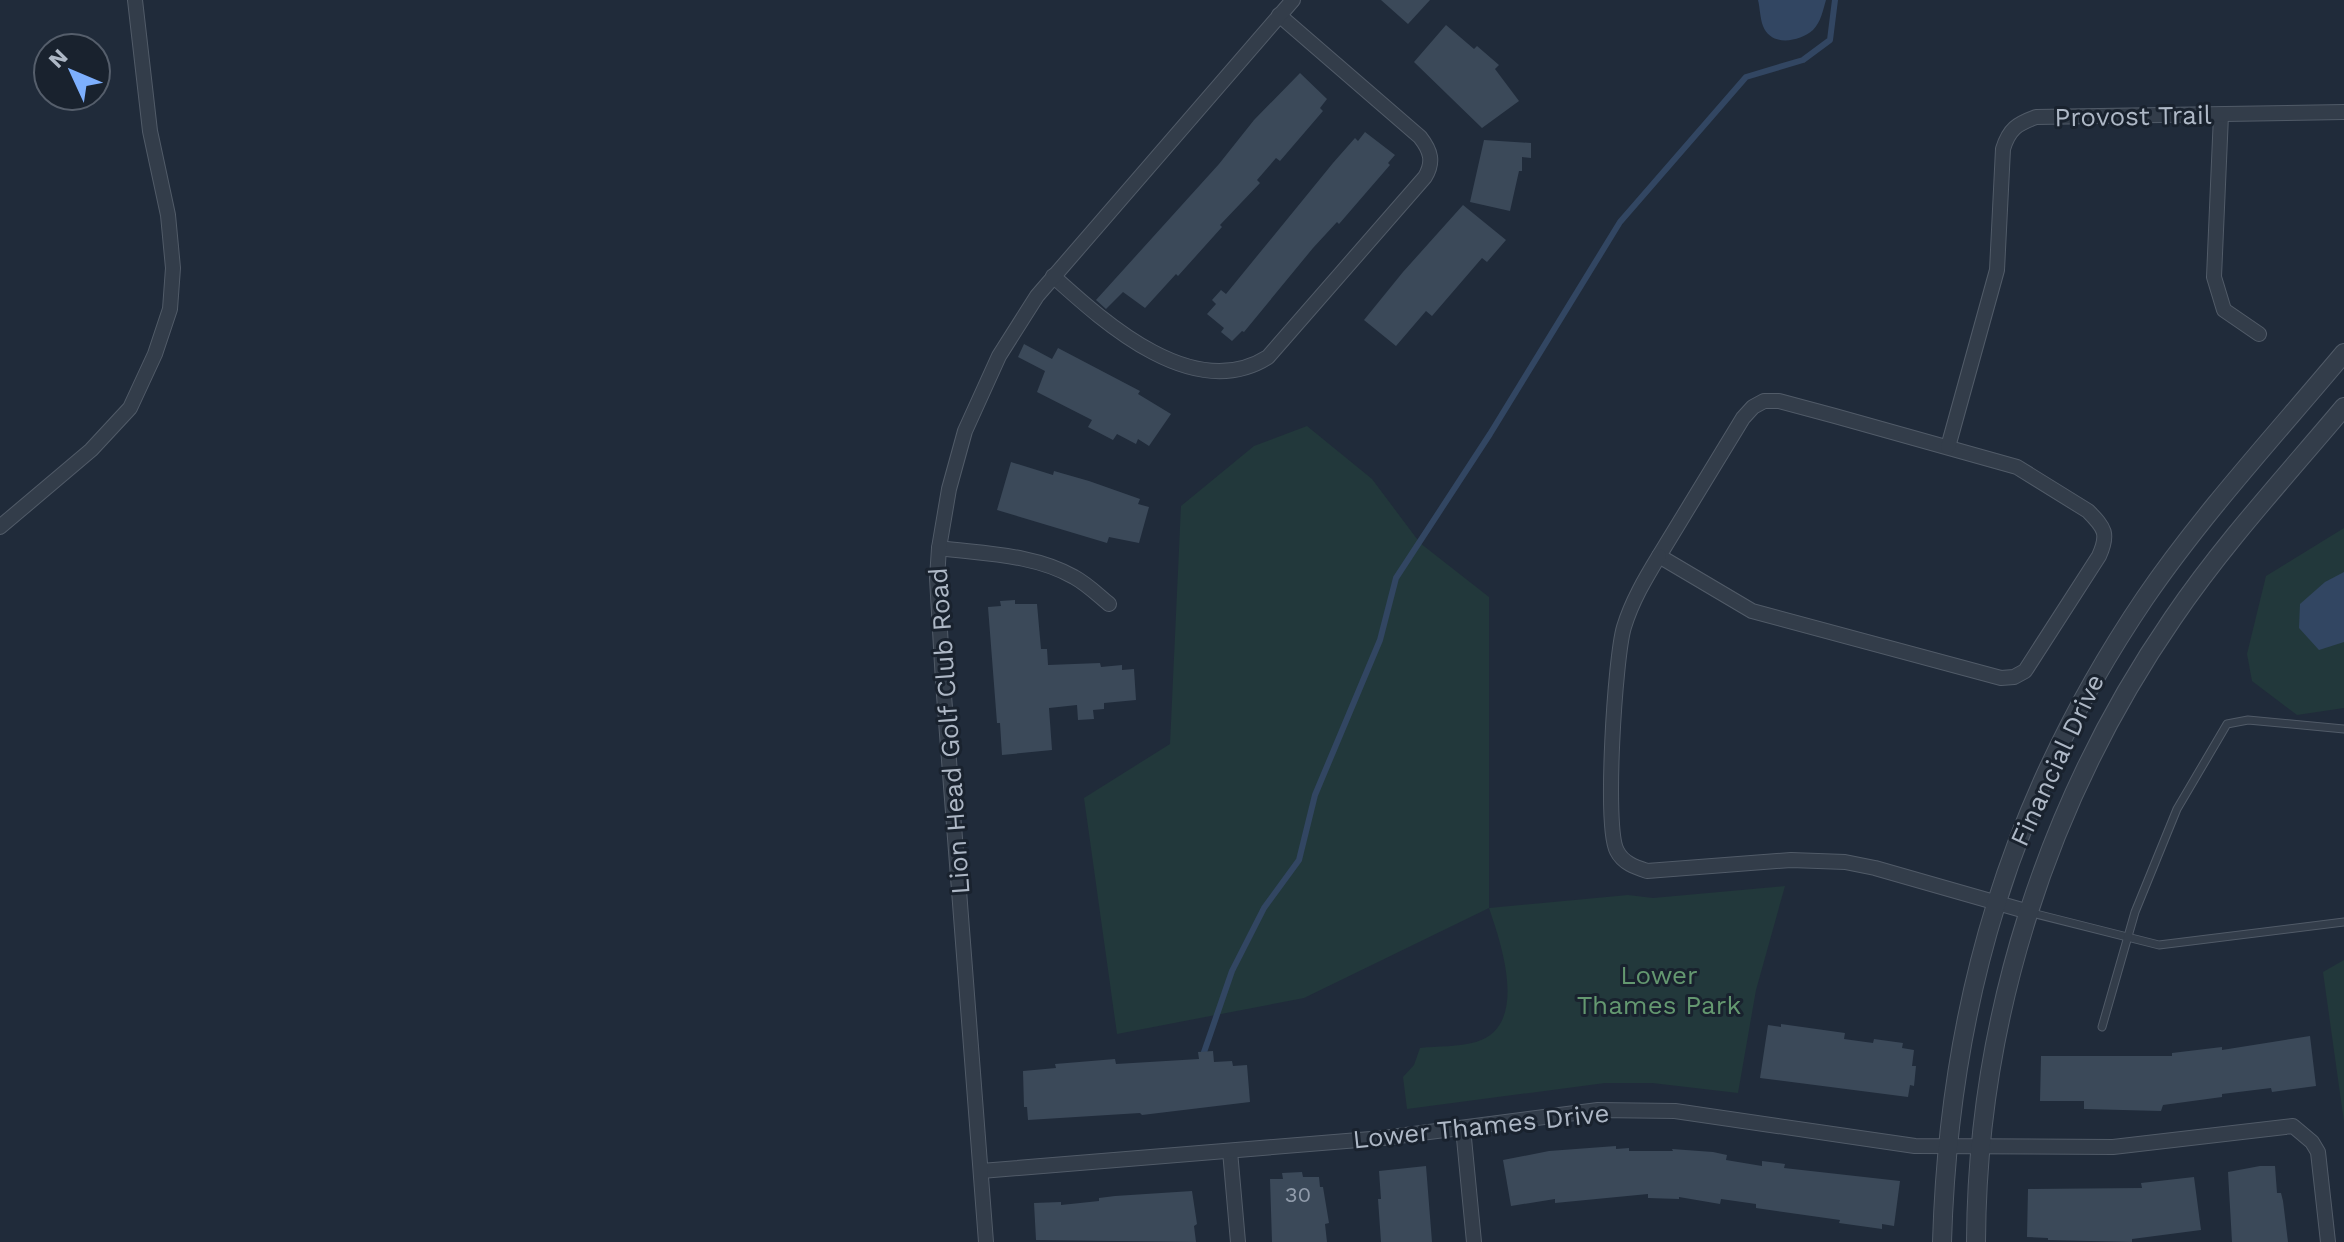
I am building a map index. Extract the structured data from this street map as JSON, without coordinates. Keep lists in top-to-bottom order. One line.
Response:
{"streets":{"street":["Provost Trail","Lion Head Golf Club Road","Financial Drive","Lower Thames Drive"]},"crossings":[["Lion Head Golf Club Road","Lower Thames Drive"],["Financial Drive","Lower Thames Drive"]],"parks":["Lower Thames Park"],"house_numbers":["30"],"north":"top left"}
